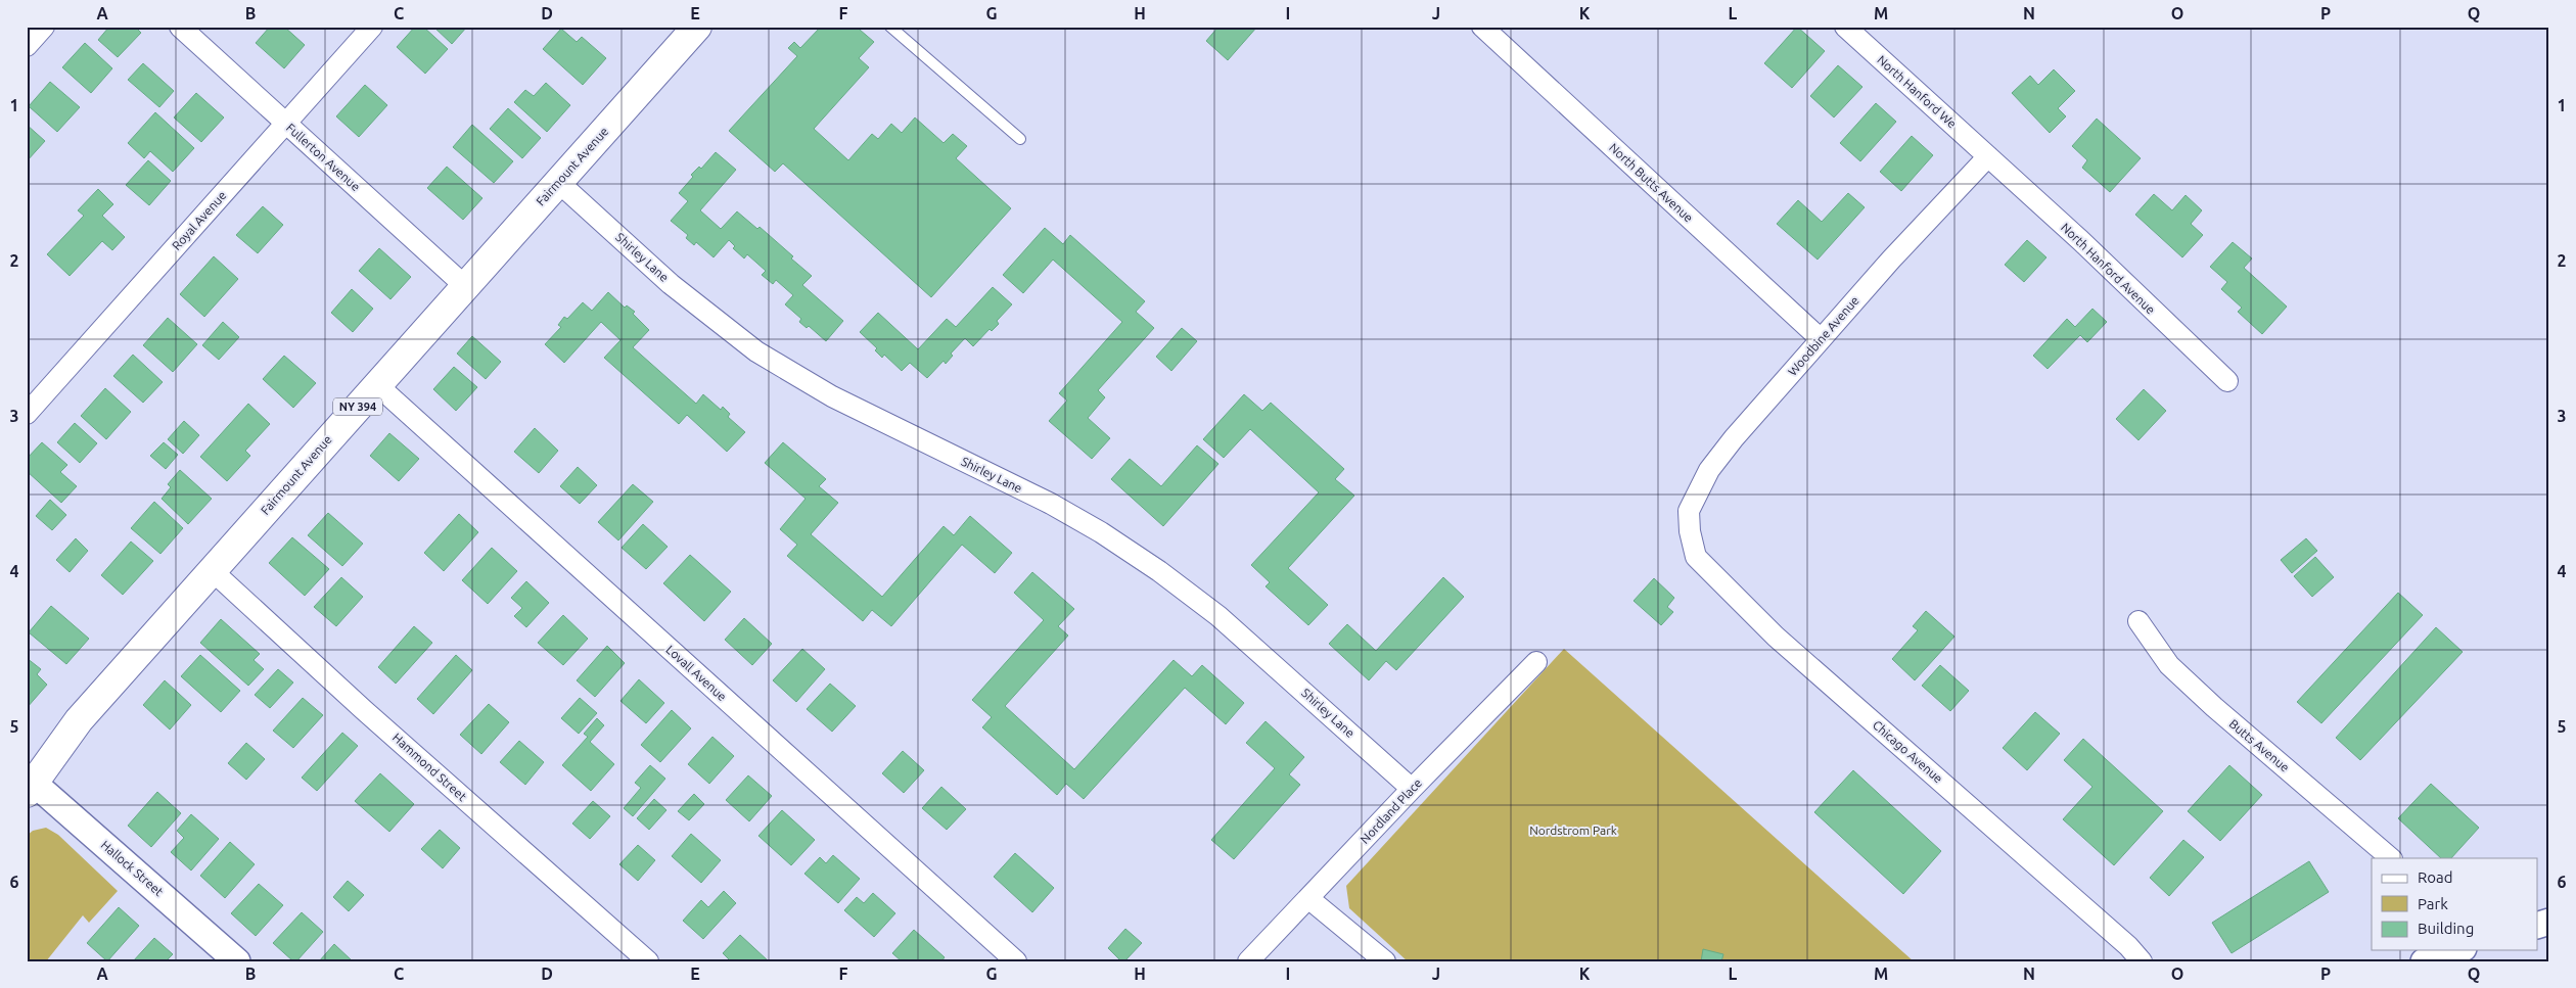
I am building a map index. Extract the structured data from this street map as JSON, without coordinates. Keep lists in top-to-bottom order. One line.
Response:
{"streets":{"main road":["Fairmount Avenue","NY 394"],"street":["North Hanford We","Fullerton Avenue","North Butts Avenue","Royal Avenue","Shirley Lane","North Hanford Avenue","Woodbine Avenue","Lovall Avenue","Butts Avenue","Chicago Avenue","Hammond Street","Nordland Place","Hallock Street"]},"crossings":[["North Hanford We","North Hanford Avenue"],["North Hanford We","Woodbine Avenue"],["Fullerton Avenue","Fairmount Avenue"],["Fullerton Avenue","Royal Avenue"],["Fairmount Avenue","Shirley Lane"],["Fairmount Avenue","Lovall Avenue"],["Fairmount Avenue","Hammond Street"],["Fairmount Avenue","Hallock Street"],["North Butts Avenue","Woodbine Avenue"],["Shirley Lane","Nordland Place"],["North Hanford Avenue","Woodbine Avenue"],["Woodbine Avenue","Chicago Avenue"]],"parks":["Nordstrom Park"],"legend":["Road","Park","Building"],"grid":{"columns":["A","B","C","D","E","F","G","H","I","J","K","L","M","N","O","P","Q"],"rows":["1","2","3","4","5","6"]}}
